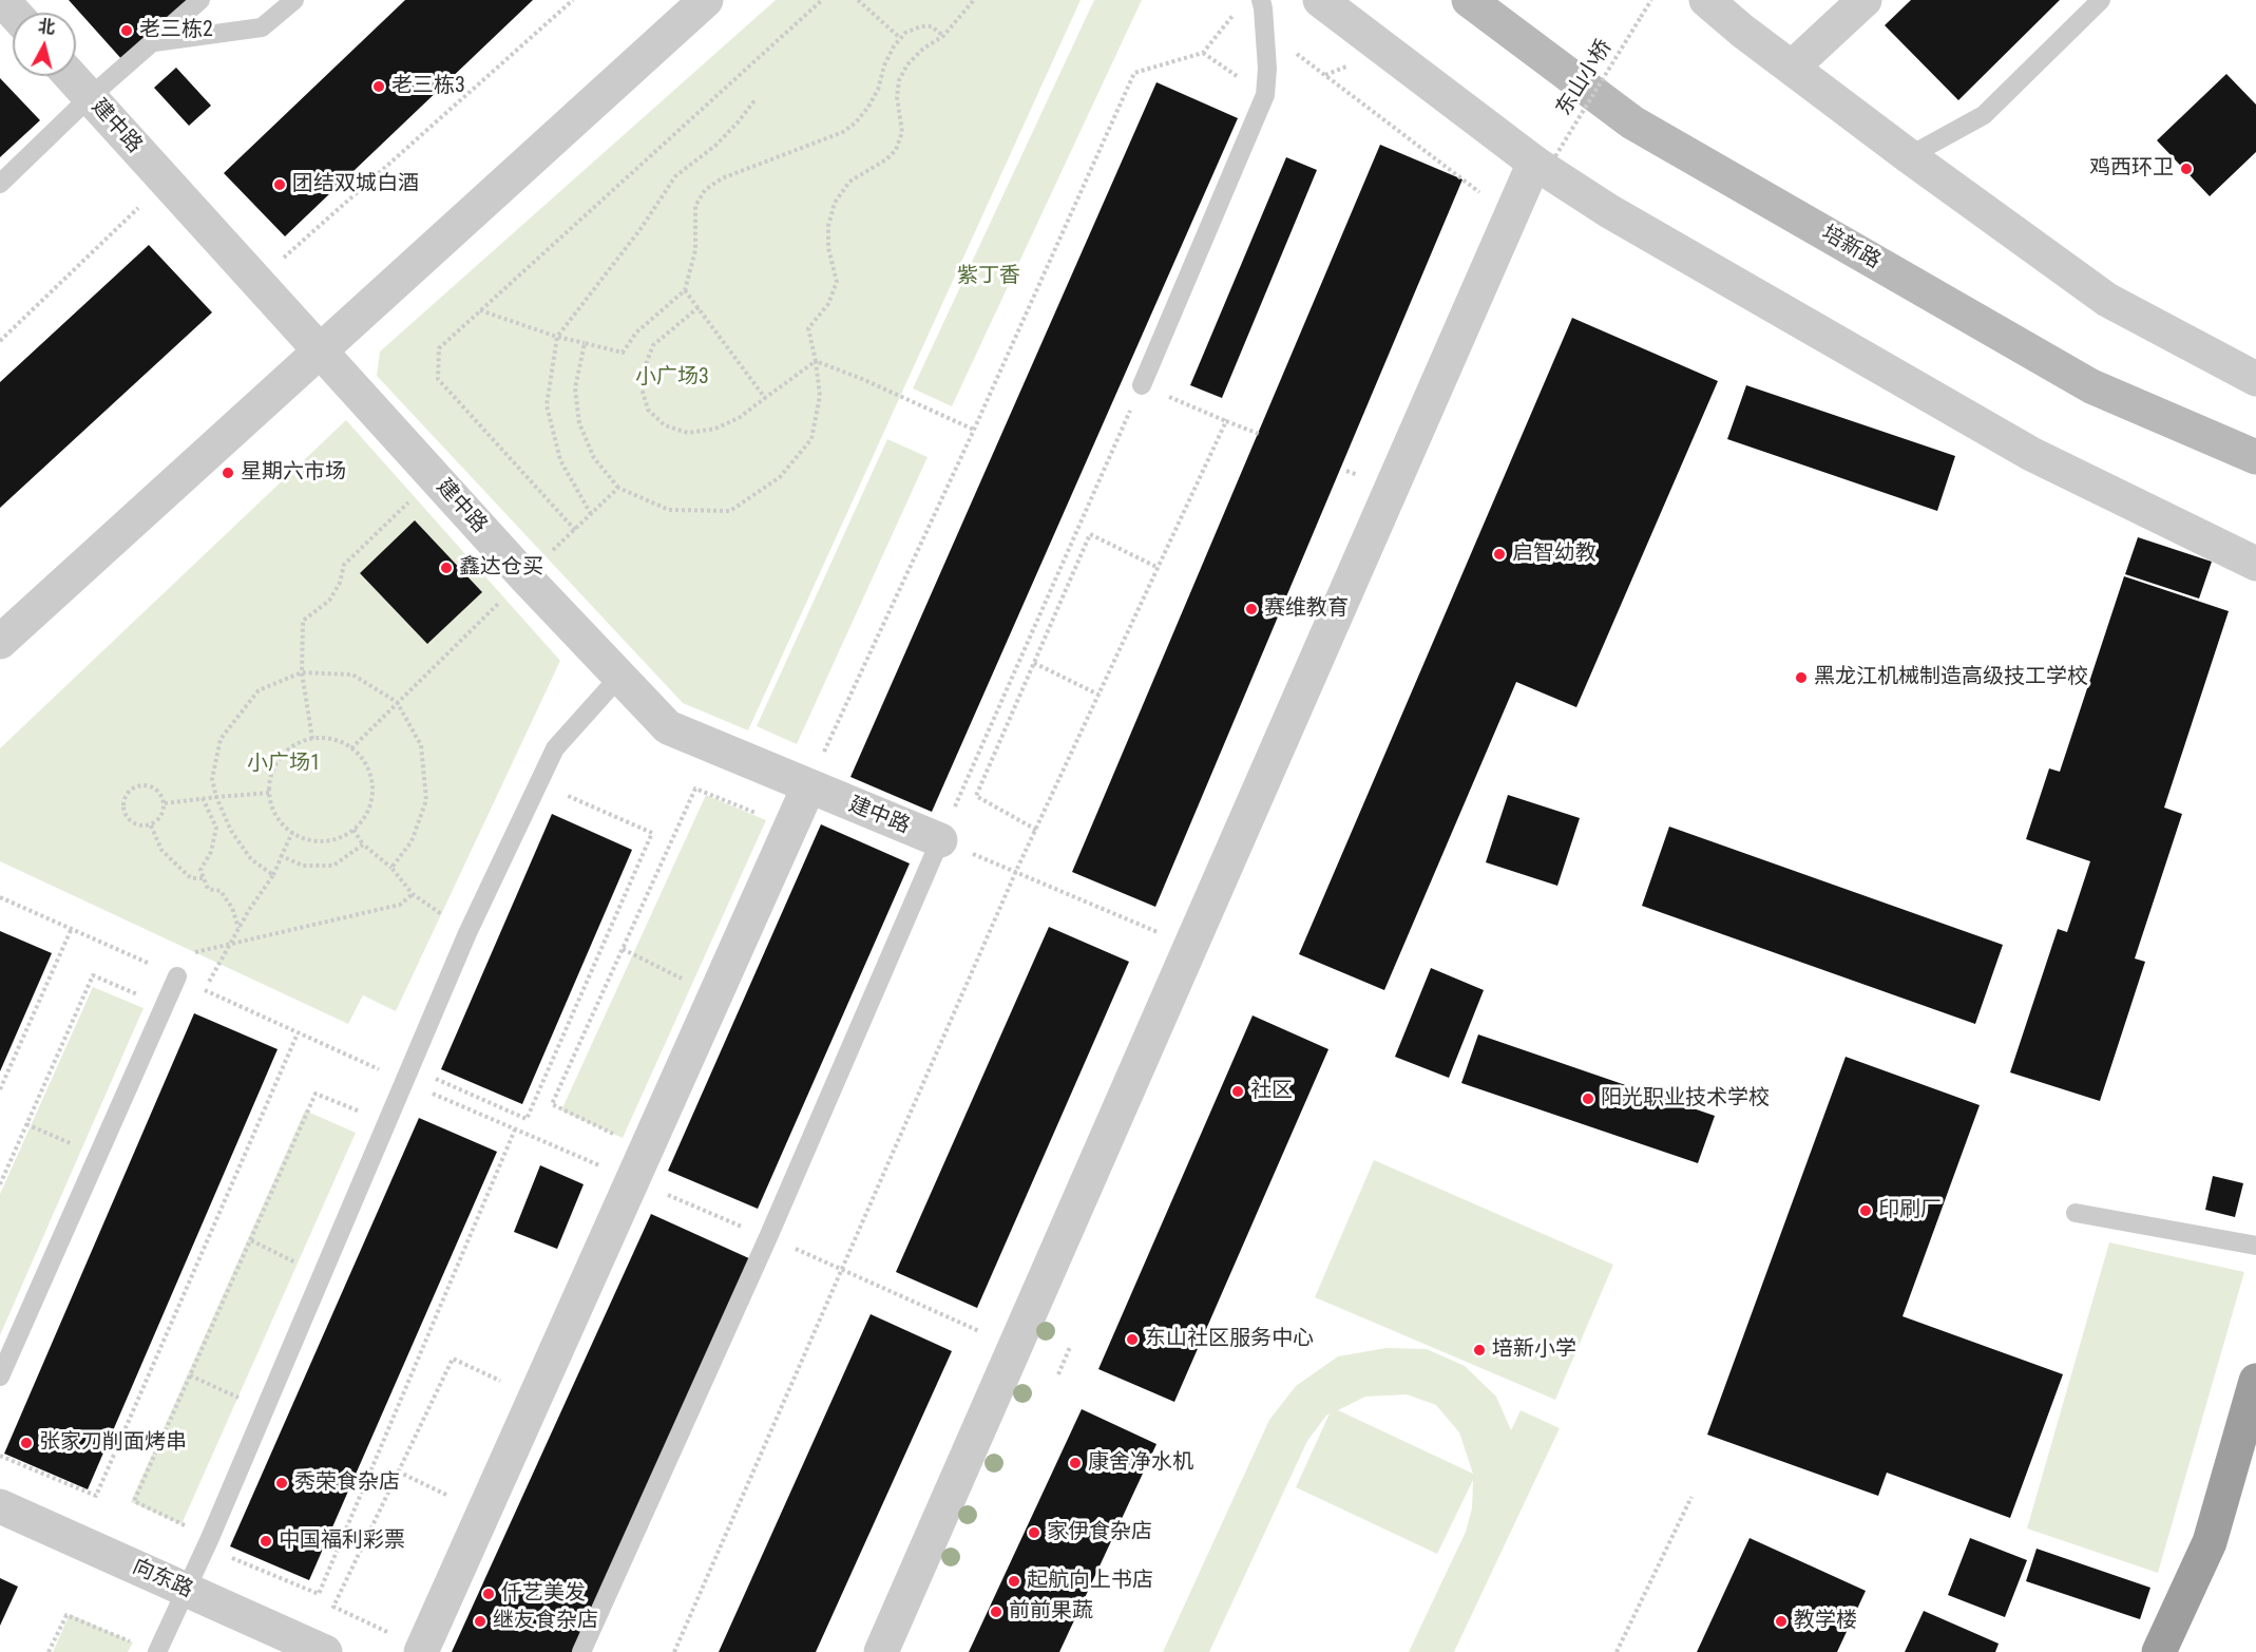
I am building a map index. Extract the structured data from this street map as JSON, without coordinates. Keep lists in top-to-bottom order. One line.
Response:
{"streets":{"main road":["培新路"],"street":["建中路","向东路"],"path":["东山小桥"]},"parks":["紫丁香","小广场3","小广场1"],"places":["老三栋2","老三栋3","鸡西环卫","团结双城白酒","星期六市场","启智幼教","鑫达仓买","赛维教育","黑龙江机械制造高级技工学校","社区","阳光职业技术学校","印刷厂","东山社区服务中心","培新小学","张家刀削面烤串","康舍净水机","秀荣食杂店","家伊食杂店","中国福利彩票","起航向上书店","仟艺美发","前前果蔬","继友食杂店","教学楼"],"north":"top"}
